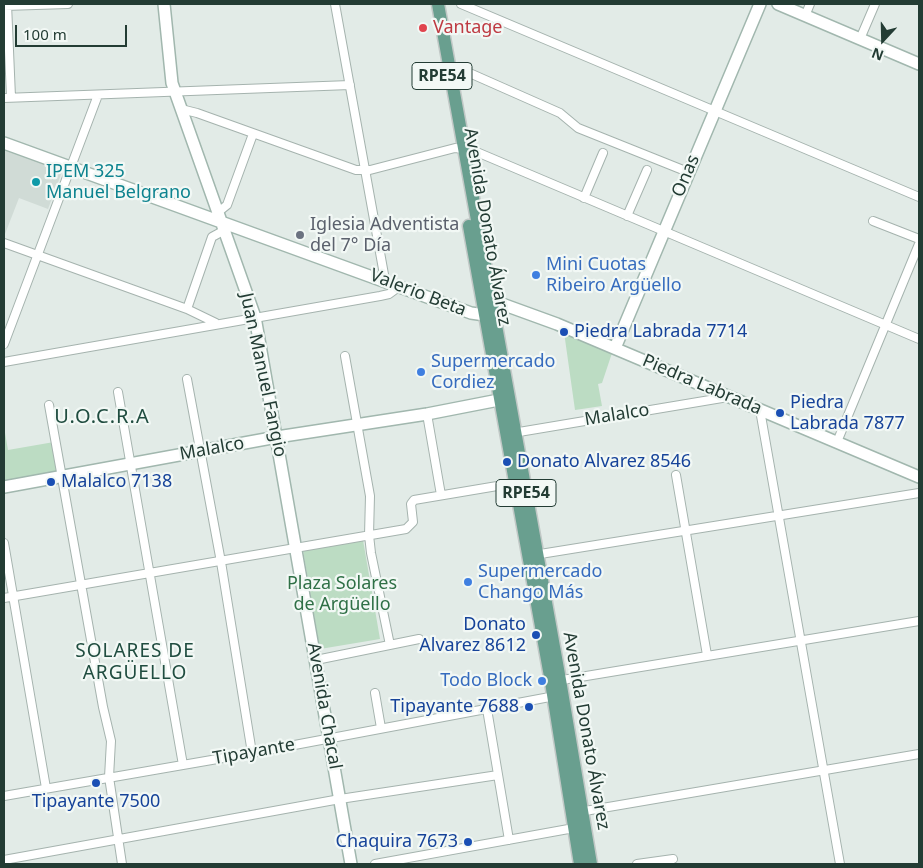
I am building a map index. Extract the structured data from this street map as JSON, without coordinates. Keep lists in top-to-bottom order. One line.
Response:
{"streets":{"main road":["RPE54","Onas","Avenida Donato Álvarez","Valerio Beta","Juan Manuel Fangio","Piedra Labrada","Malalco","Avenida Chacal"],"street":["Tipayante"]},"crossings":[["Onas","Piedra Labrada"],["Avenida Donato Álvarez","Valerio Beta"],["Avenida Donato Álvarez","Piedra Labrada"],["Avenida Donato Álvarez","Malalco"],["Avenida Donato Álvarez","Tipayante"],["Valerio Beta","Juan Manuel Fangio"],["Valerio Beta","Piedra Labrada"],["Juan Manuel Fangio","Malalco"],["Juan Manuel Fangio","Avenida Chacal"],["Piedra Labrada","Malalco"],["Avenida Chacal","Tipayante"]],"districts":["U.O.C.R.A","SOLARES DE ARGÜELLO"],"parks":["Plaza Solares de Argüello"],"places":["Vantage","IPEM 325 Manuel Belgrano","Iglesia Adventista del 7° Día","Mini Cuotas Ribeiro Argüello","Piedra Labrada 7714","Supermercado Cordiez","Piedra Labrada 7877","Donato Alvarez 8546","Malalco 7138","Supermercado Chango Más","Donato Alvarez 8612","Todo Block","Tipayante 7688","Tipayante 7500","Chaquira 7673"],"scale_bar":"100 m","north":"bottom"}
